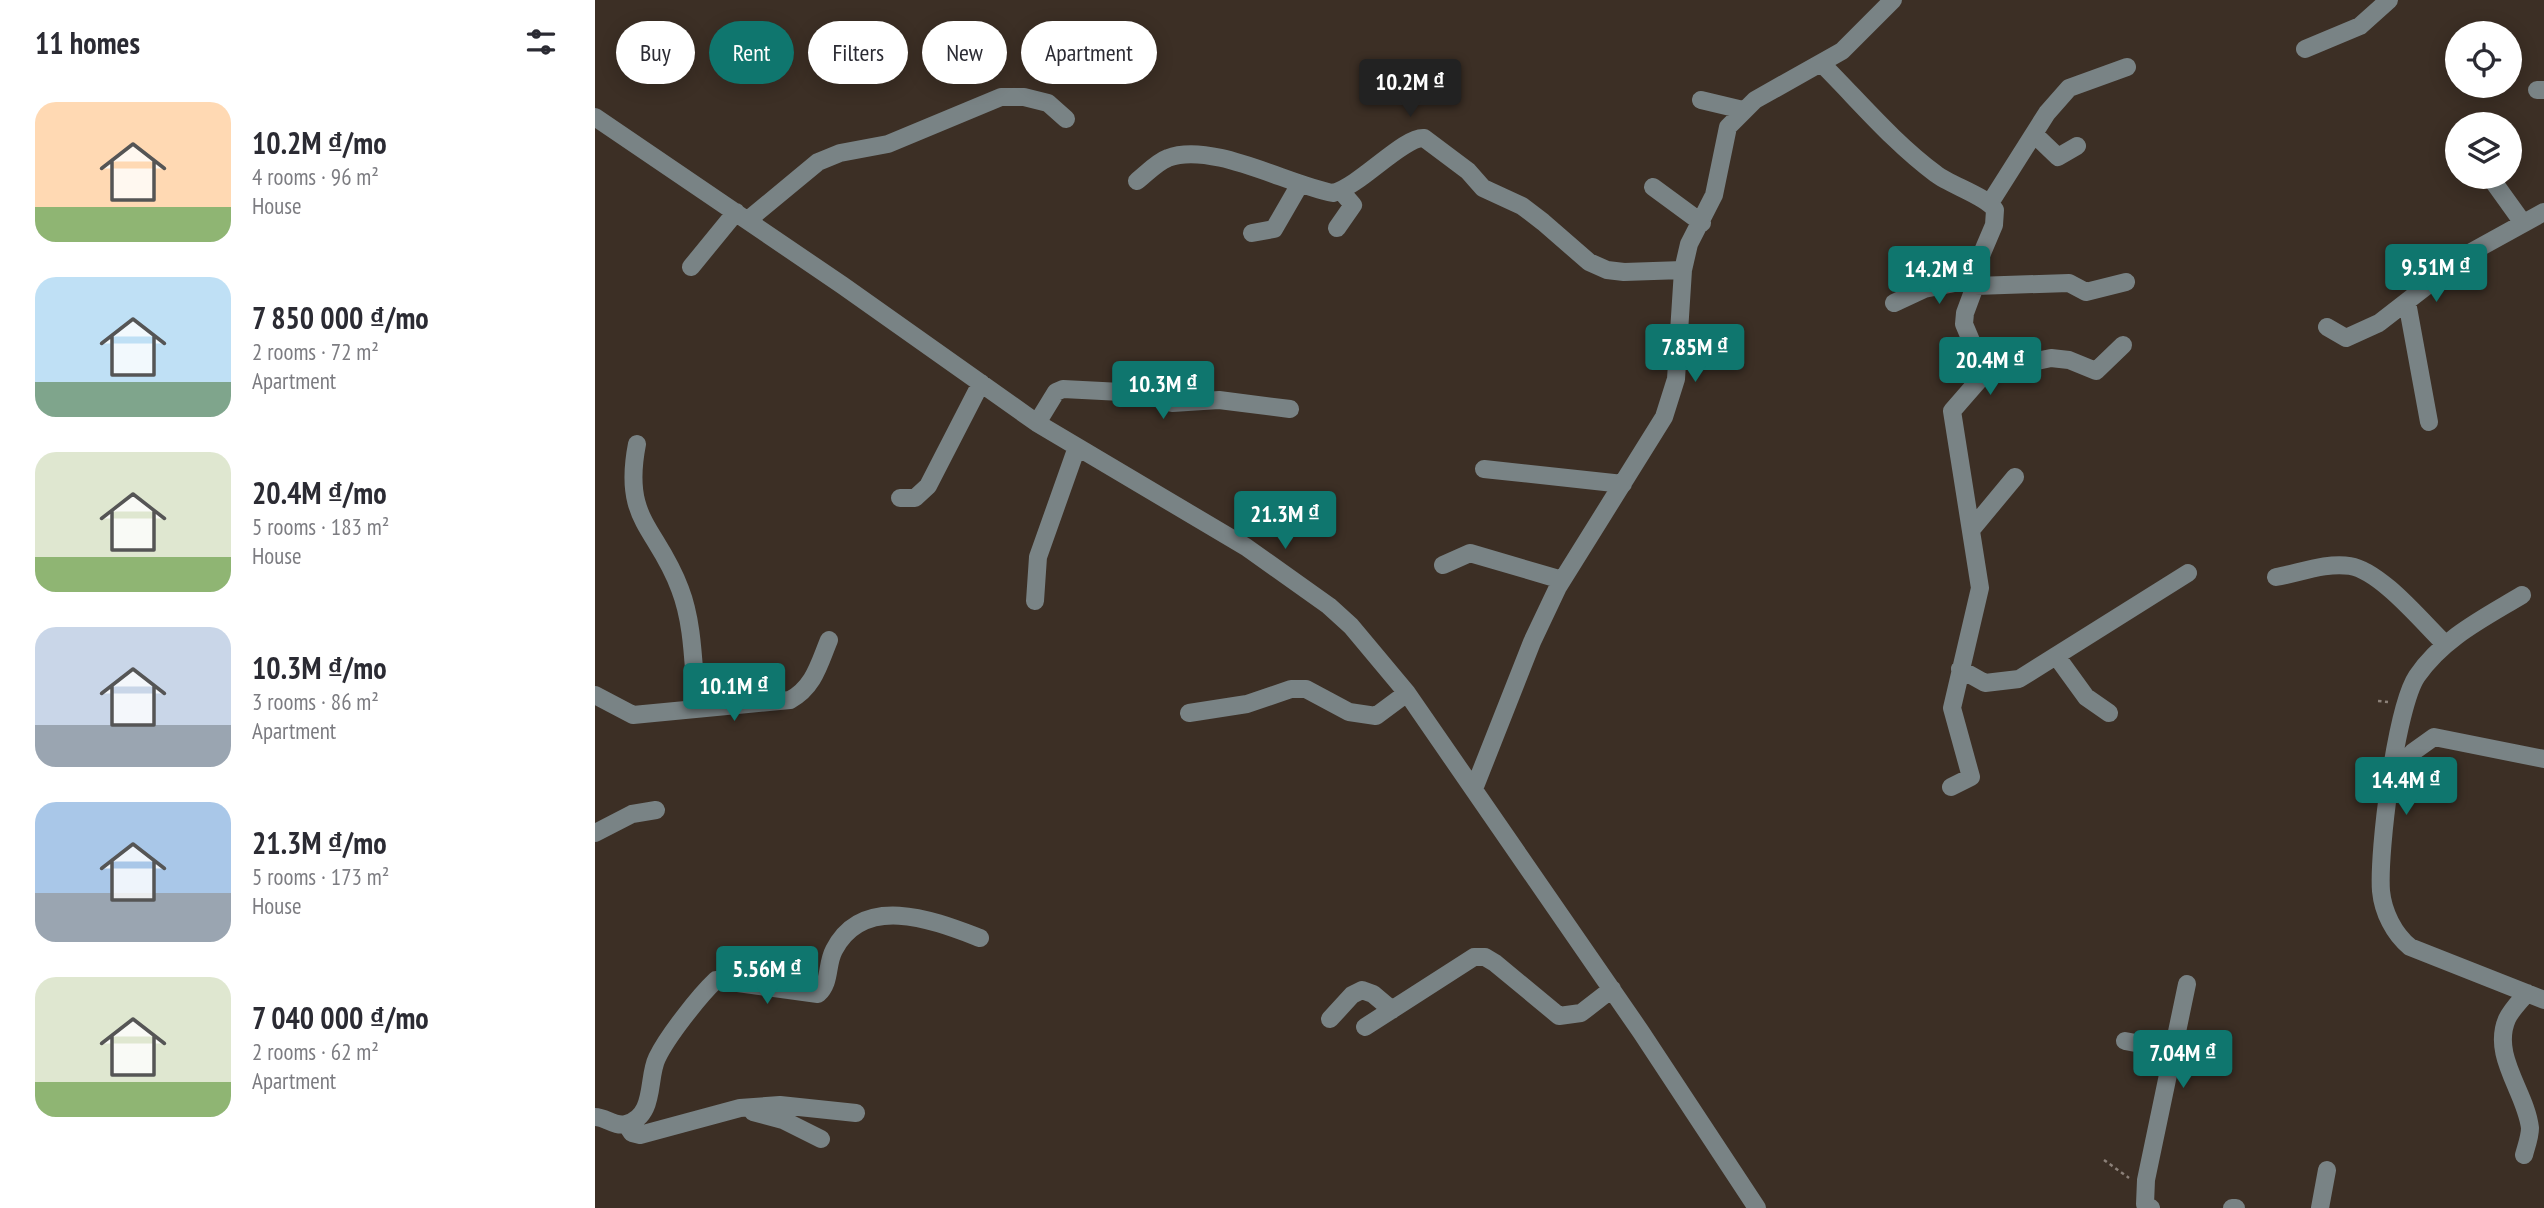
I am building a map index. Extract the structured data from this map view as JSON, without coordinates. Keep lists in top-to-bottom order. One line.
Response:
{"page":{"heading":"11 homes","chip":["Buy","Rent","Filters","New","Apartment"],"price":["10.2M ₫","9.51M ₫","14.2M ₫","7.85M ₫","20.4M ₫","10.3M ₫","21.3M ₫","10.1M ₫","14.4M ₫","5.56M ₫","7.04M ₫"],"list":[{"name":"10.2M ₫/mo","note":"4 rooms · 96 m² · House"},{"name":"7 850 000 ₫/mo","note":"2 rooms · 72 m² · Apartment"},{"name":"20.4M ₫/mo","note":"5 rooms · 183 m² · House"},{"name":"10.3M ₫/mo","note":"3 rooms · 86 m² · Apartment"},{"name":"21.3M ₫/mo","note":"5 rooms · 173 m² · House"},{"name":"7 040 000 ₫/mo","note":"2 rooms · 62 m² · Apartment"}]}}
